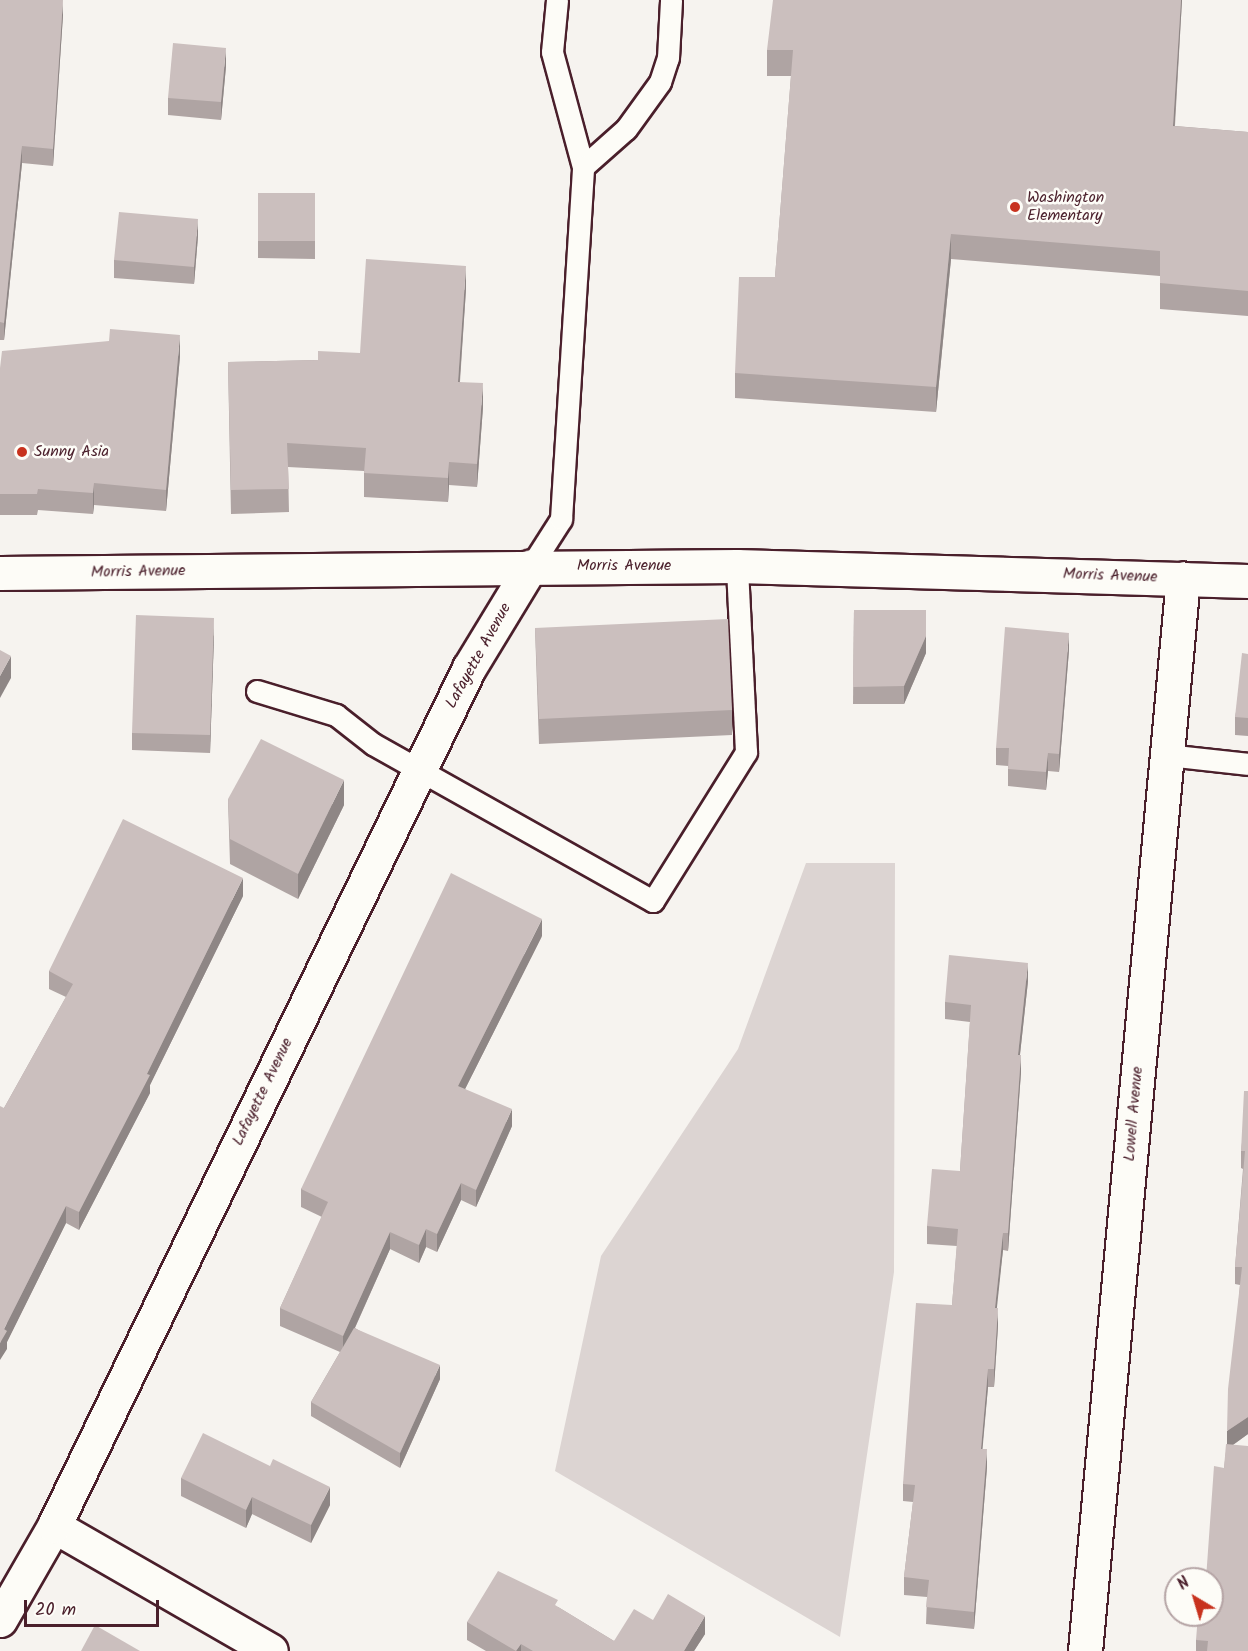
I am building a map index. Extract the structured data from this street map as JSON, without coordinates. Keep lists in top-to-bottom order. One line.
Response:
{"streets":{"street":["Morris Avenue","Lafayette Avenue","Lowell Avenue"]},"crossings":[["Morris Avenue","Lafayette Avenue"],["Morris Avenue","Lowell Avenue"]],"places":["Washington Elementary","Sunny Asia"],"scale_bar":"20 m","north":"top left"}
